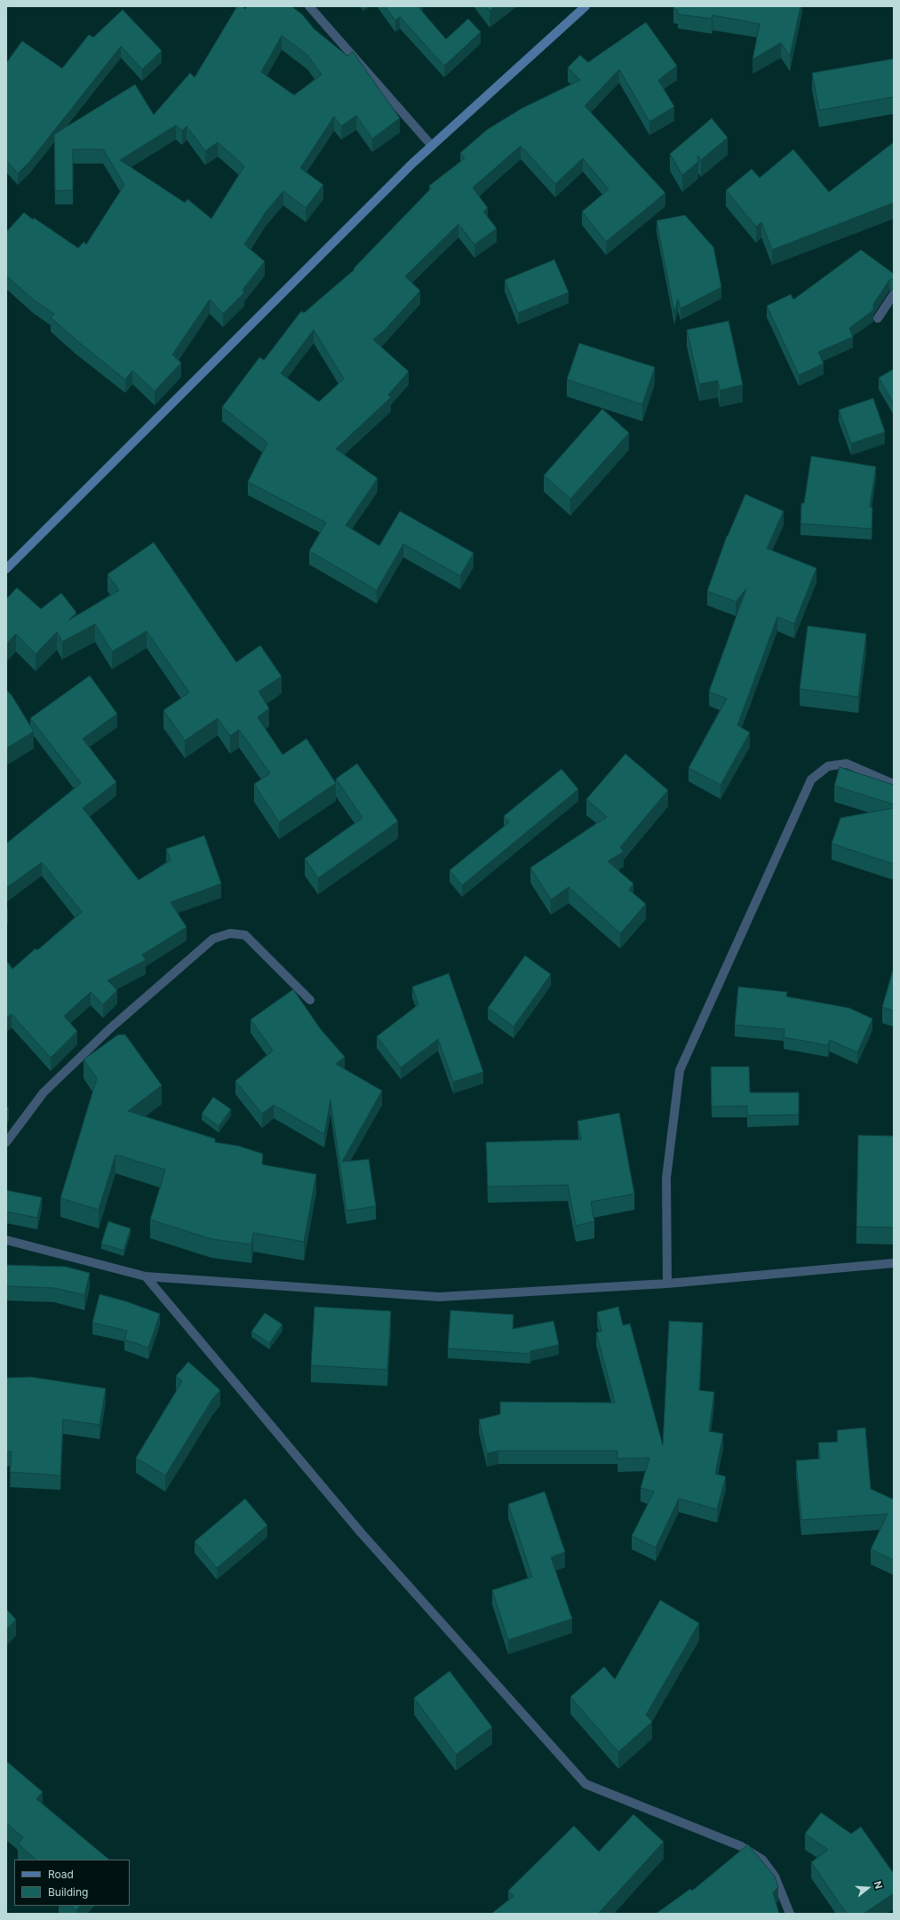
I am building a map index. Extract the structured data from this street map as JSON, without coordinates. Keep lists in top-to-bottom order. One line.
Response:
{"legend":["Road","Building"],"north":"right"}
